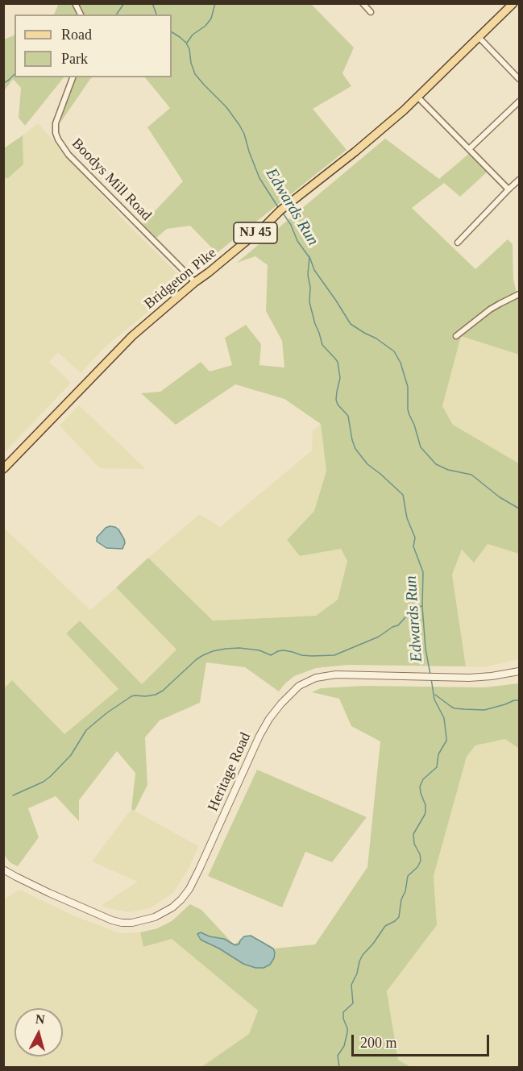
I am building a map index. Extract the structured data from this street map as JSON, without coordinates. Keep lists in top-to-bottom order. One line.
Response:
{"streets":{"main road":["NJ 45","Bridgeton Pike"],"street":["Boodys Mill Road","Heritage Road"]},"crossings":[["Boodys Mill Road","Bridgeton Pike"]],"water":["Edwards Run"],"legend":["Road","Park"],"scale_bar":"200 m","north":"top"}
